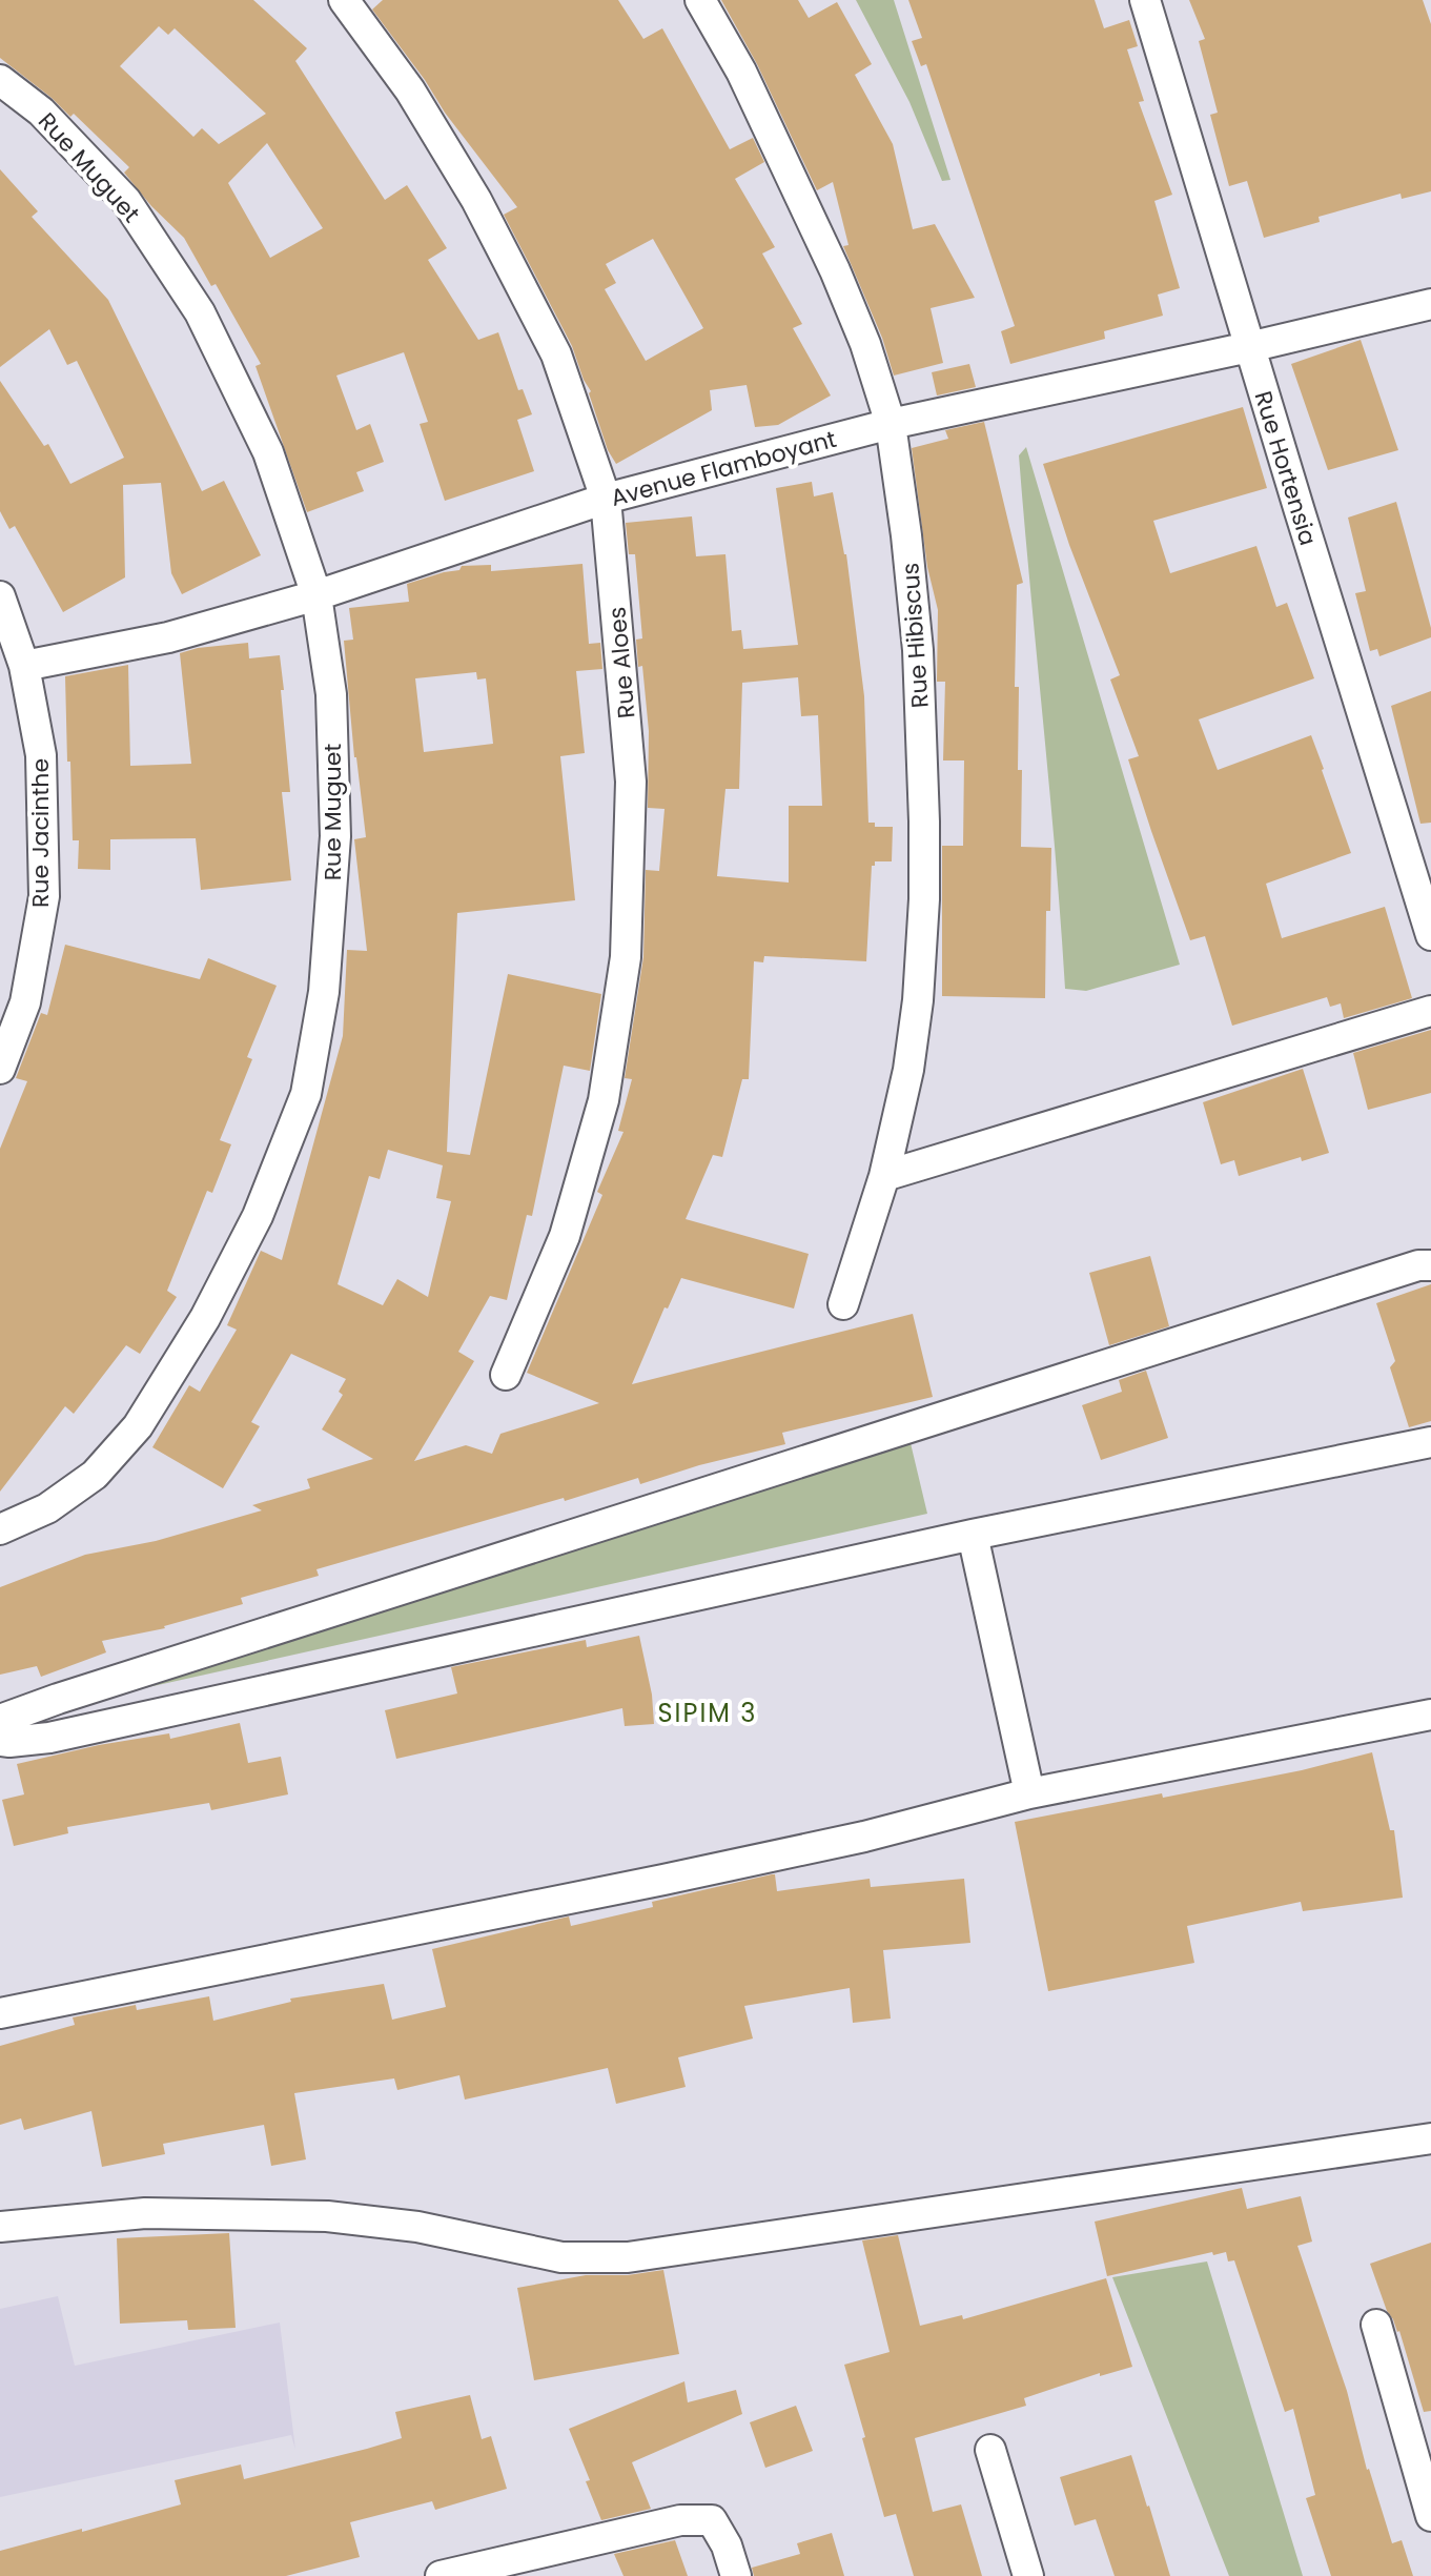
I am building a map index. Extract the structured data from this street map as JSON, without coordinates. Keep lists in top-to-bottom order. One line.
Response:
{"streets":{"street":["Rue Muguet","Avenue Flamboyant","Rue Hortensia","Rue Hibiscus","Rue Aloes","Rue Jacinthe"]},"crossings":[["Rue Muguet","Avenue Flamboyant"],["Avenue Flamboyant","Rue Hortensia"],["Avenue Flamboyant","Rue Hibiscus"],["Avenue Flamboyant","Rue Aloes"],["Avenue Flamboyant","Rue Jacinthe"]],"districts":["SIPIM 3"]}
